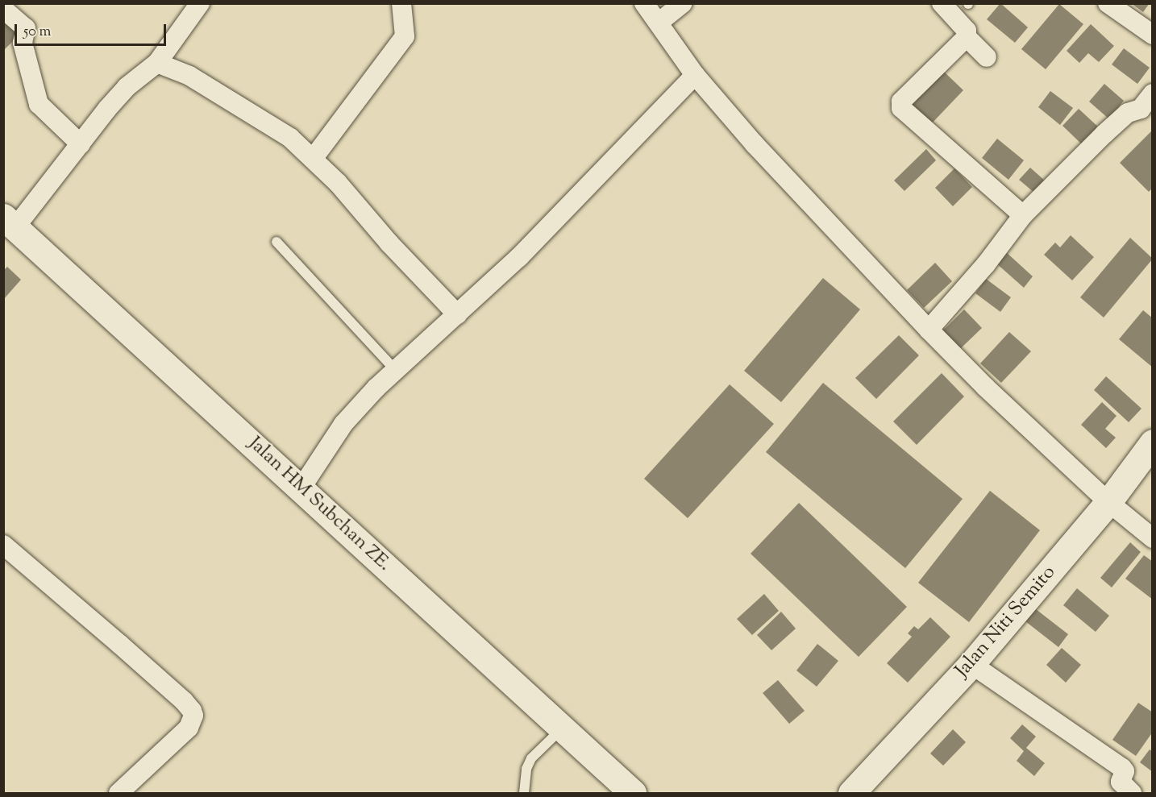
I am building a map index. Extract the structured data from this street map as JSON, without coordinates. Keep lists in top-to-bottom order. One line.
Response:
{"streets":{"main road":["Jalan HM Subchan ZE.","Jalan Niti Semito"]},"scale_bar":"50 m"}
